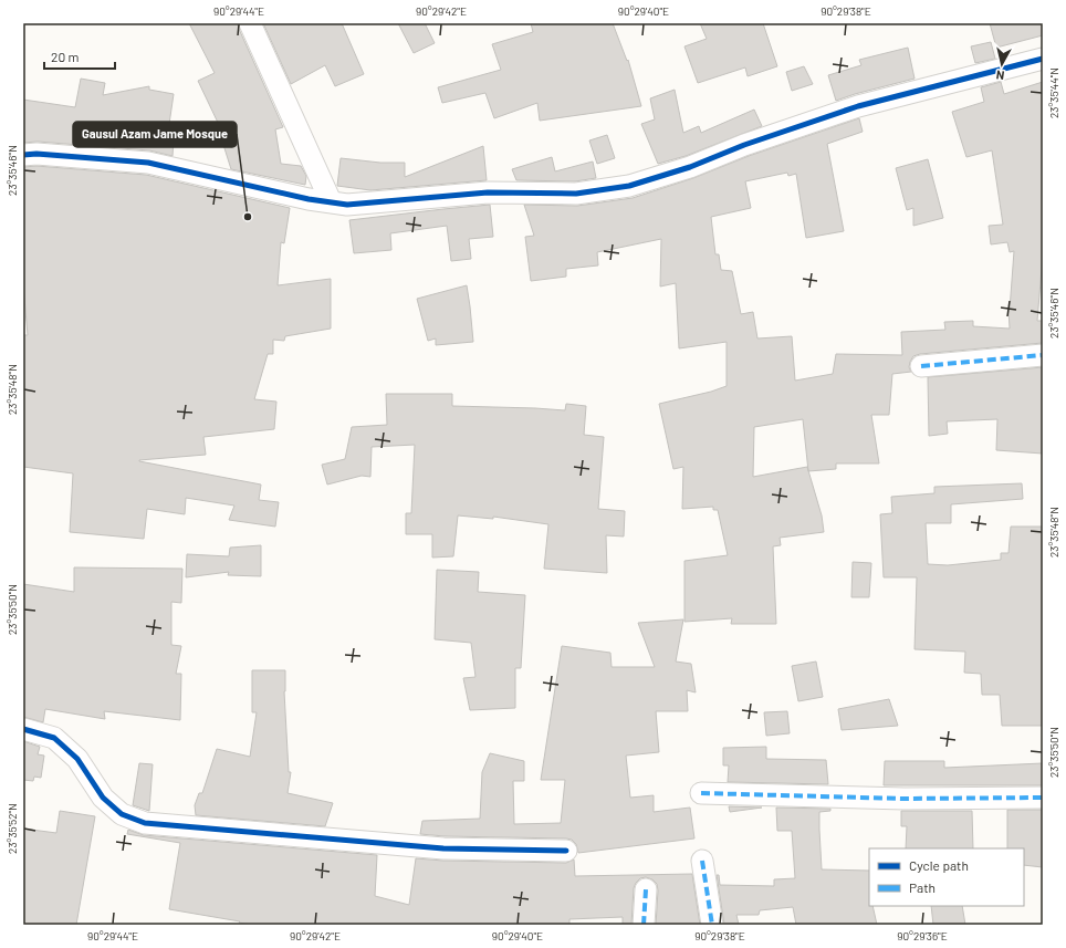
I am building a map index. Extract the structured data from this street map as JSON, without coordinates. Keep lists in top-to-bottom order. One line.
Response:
{"places":["Gausul Azam Jame Mosque"],"legend":["Cycle path","Path"],"scale_bar":"20 m","north":"bottom","coordinates":["90°29'44\"E","90°29'42\"E","90°29'40\"E","90°29'38\"E","23°35'44\"N","23°35'46\"N","23°35'48\"N","23°35'50\"N","23°35'52\"N","90°29'36\"E"]}
